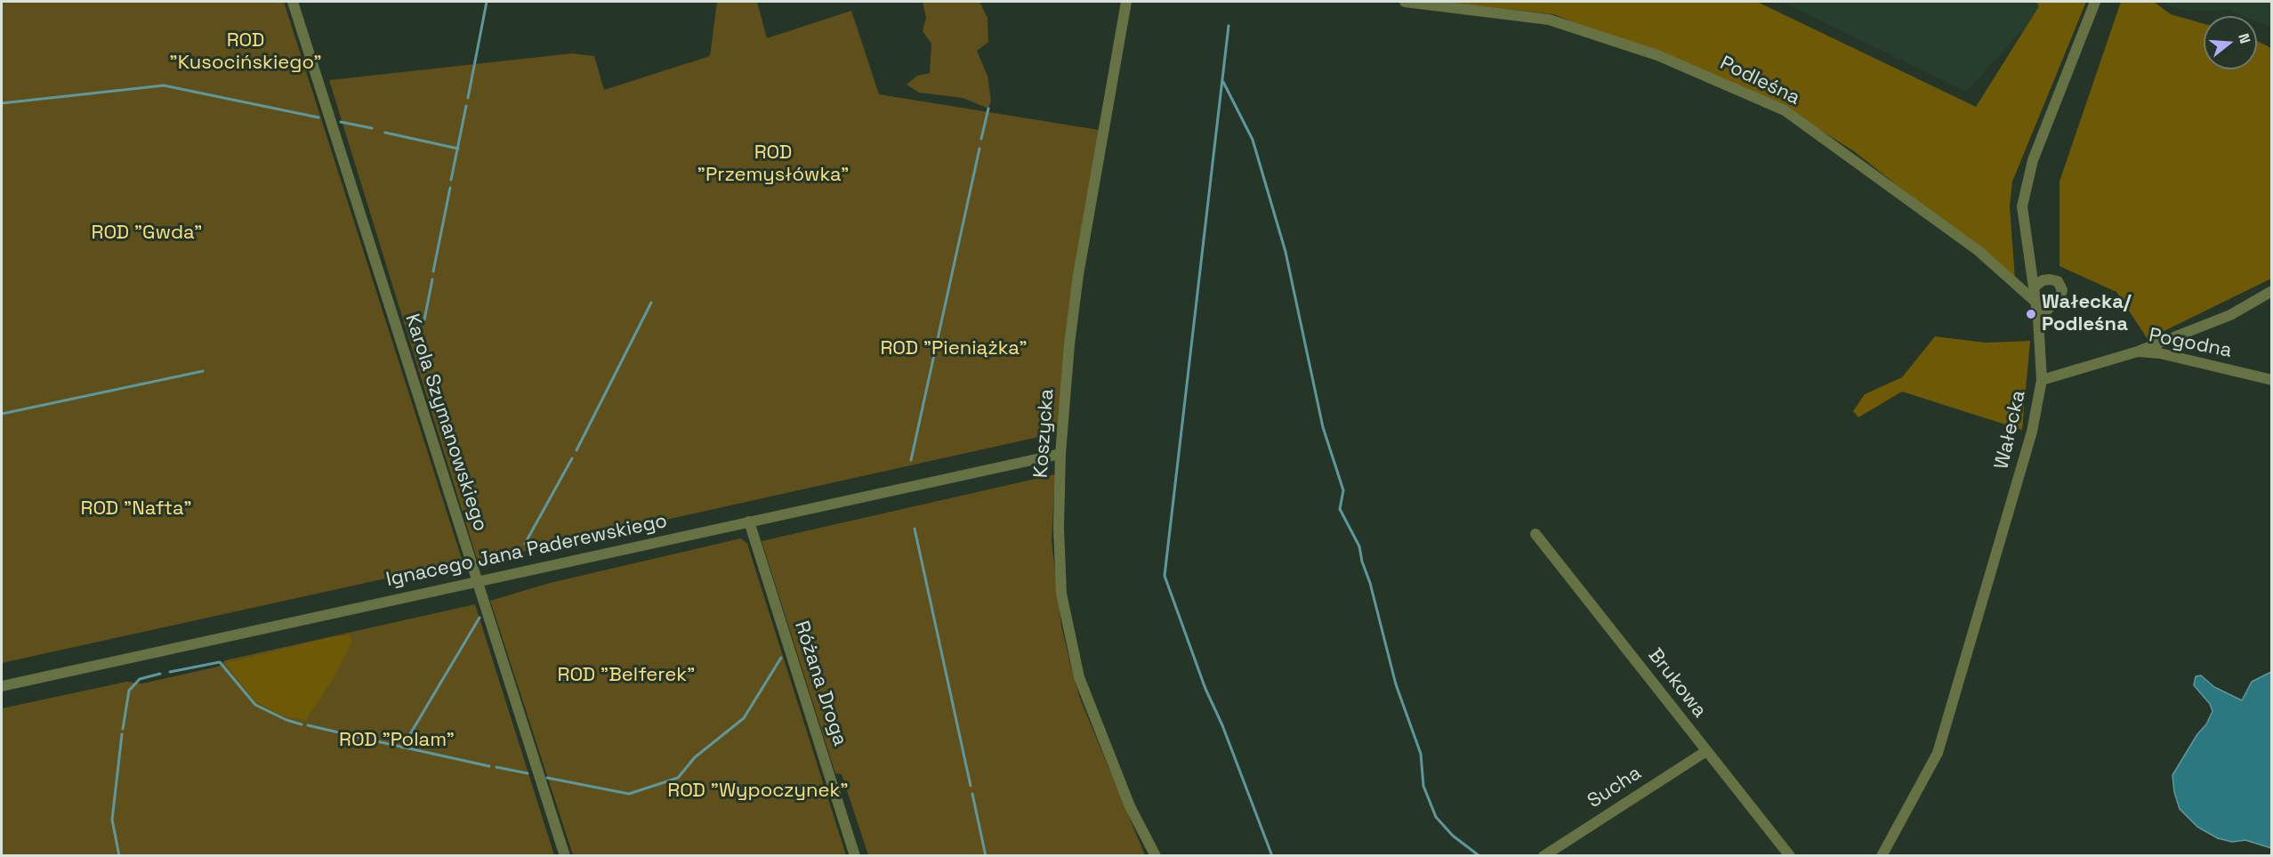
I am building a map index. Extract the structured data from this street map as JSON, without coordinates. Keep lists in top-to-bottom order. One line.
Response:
{"streets":{"street":["Podleśna","Pogodna","Karola Szymanowskiego","Wałecka","Koszycka","Ignacego Jana Paderewskiego","Różana Droga","Brukowa","Sucha"]},"crossings":[["Podleśna","Wałecka"],["Pogodna","Wałecka"],["Karola Szymanowskiego","Ignacego Jana Paderewskiego"],["Koszycka","Ignacego Jana Paderewskiego"],["Ignacego Jana Paderewskiego","Różana Droga"],["Brukowa","Sucha"]],"parks":["ROD \"Kusocińskiego\"","ROD \"Przemysłówka\"","ROD \"Gwda\"","ROD \"Pieniążka\"","ROD \"Nafta\"","ROD \"Belferek\"","ROD \"Polam\"","ROD \"Wypoczynek\""],"places":["Wałecka/ Podleśna"],"north":"right"}
